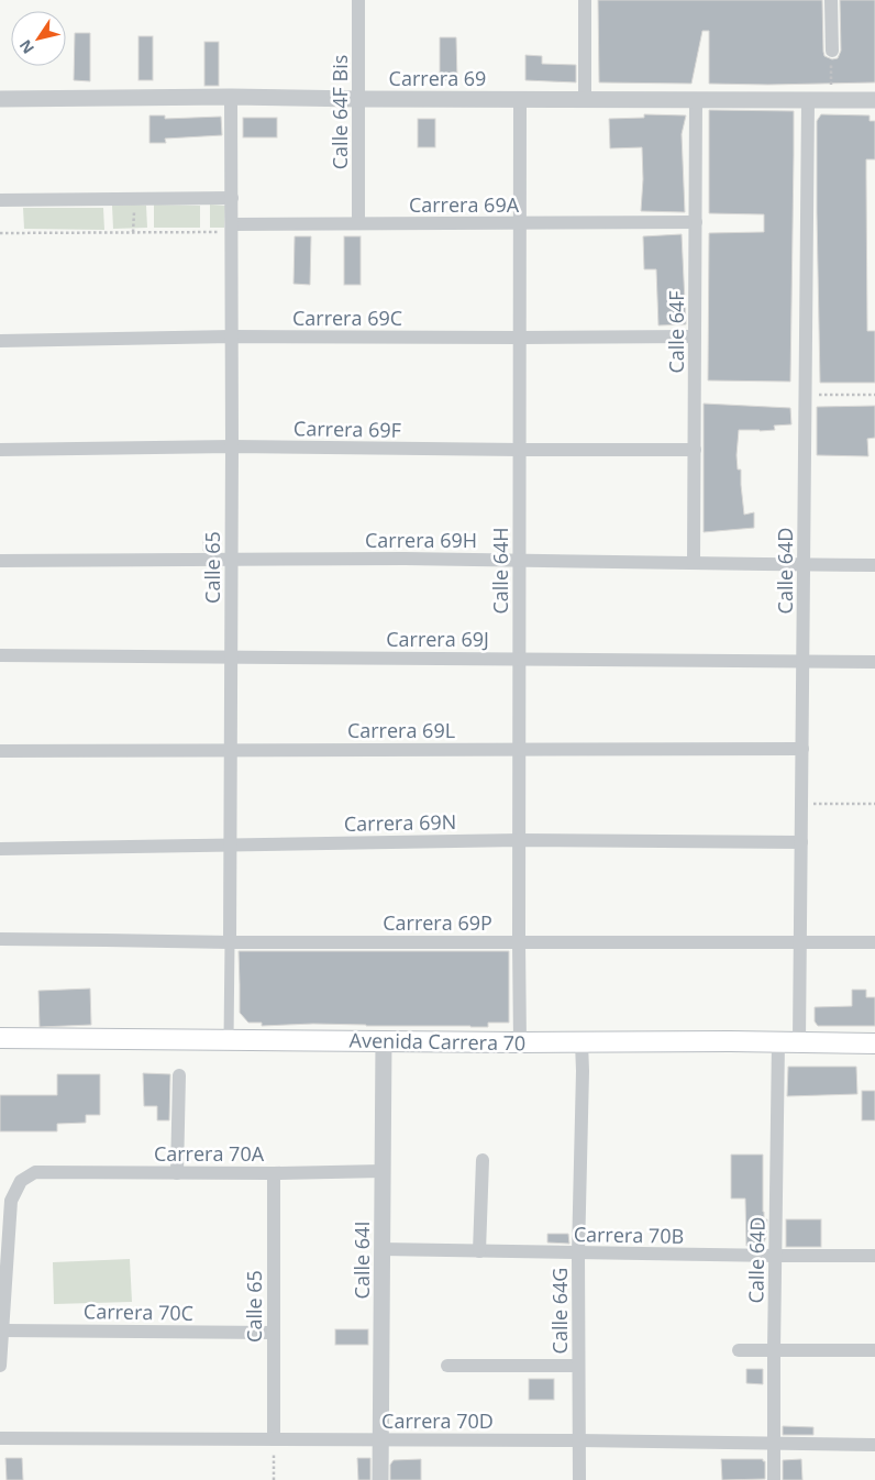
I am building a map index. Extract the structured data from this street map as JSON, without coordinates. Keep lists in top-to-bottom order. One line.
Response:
{"streets":{"main road":["Avenida Carrera 70"],"street":["Carrera 69","Calle 64F Bis","Carrera 69A","Carrera 69C","Calle 64F","Carrera 69F","Carrera 69H","Calle 65","Calle 64H","Calle 64D","Carrera 69J","Carrera 69L","Carrera 69N","Carrera 69P","Carrera 70A","Carrera 70B","Calle 64I","Calle 64G","Carrera 70C","Carrera 70D"]},"crossings":[["Carrera 69","Calle 64F Bis"],["Carrera 69","Calle 64F"],["Carrera 69","Calle 65"],["Carrera 69","Calle 64H"],["Carrera 69","Calle 64D"],["Calle 64F Bis","Carrera 69A"],["Carrera 69A","Calle 64F"],["Carrera 69A","Calle 65"],["Carrera 69A","Calle 64H"],["Carrera 69C","Calle 64F"],["Carrera 69C","Calle 65"],["Carrera 69C","Calle 64H"],["Calle 64F","Carrera 69F"],["Calle 64F","Carrera 69H"],["Carrera 69F","Calle 65"],["Carrera 69F","Calle 64H"],["Carrera 69H","Calle 65"],["Carrera 69H","Calle 64H"],["Carrera 69H","Calle 64D"],["Calle 65","Carrera 69J"],["Calle 65","Carrera 69L"],["Calle 65","Carrera 69N"],["Calle 65","Carrera 69P"],["Calle 65","Avenida Carrera 70"],["Calle 65","Carrera 70A"],["Calle 65","Carrera 70C"],["Calle 65","Carrera 70D"],["Calle 64H","Carrera 69J"],["Calle 64H","Carrera 69L"],["Calle 64H","Carrera 69N"],["Calle 64H","Carrera 69P"],["Calle 64H","Avenida Carrera 70"],["Calle 64D","Carrera 69J"],["Calle 64D","Carrera 69L"],["Calle 64D","Carrera 69N"],["Calle 64D","Carrera 69P"],["Calle 64D","Avenida Carrera 70"],["Calle 64D","Carrera 70B"],["Calle 64D","Carrera 70D"],["Avenida Carrera 70","Calle 64I"],["Avenida Carrera 70","Calle 64G"],["Carrera 70A","Calle 64I"],["Carrera 70A","Carrera 70C"],["Carrera 70B","Calle 64I"],["Carrera 70B","Calle 64G"],["Calle 64I","Carrera 70D"],["Calle 64G","Carrera 70D"]],"north":"bottom left"}
